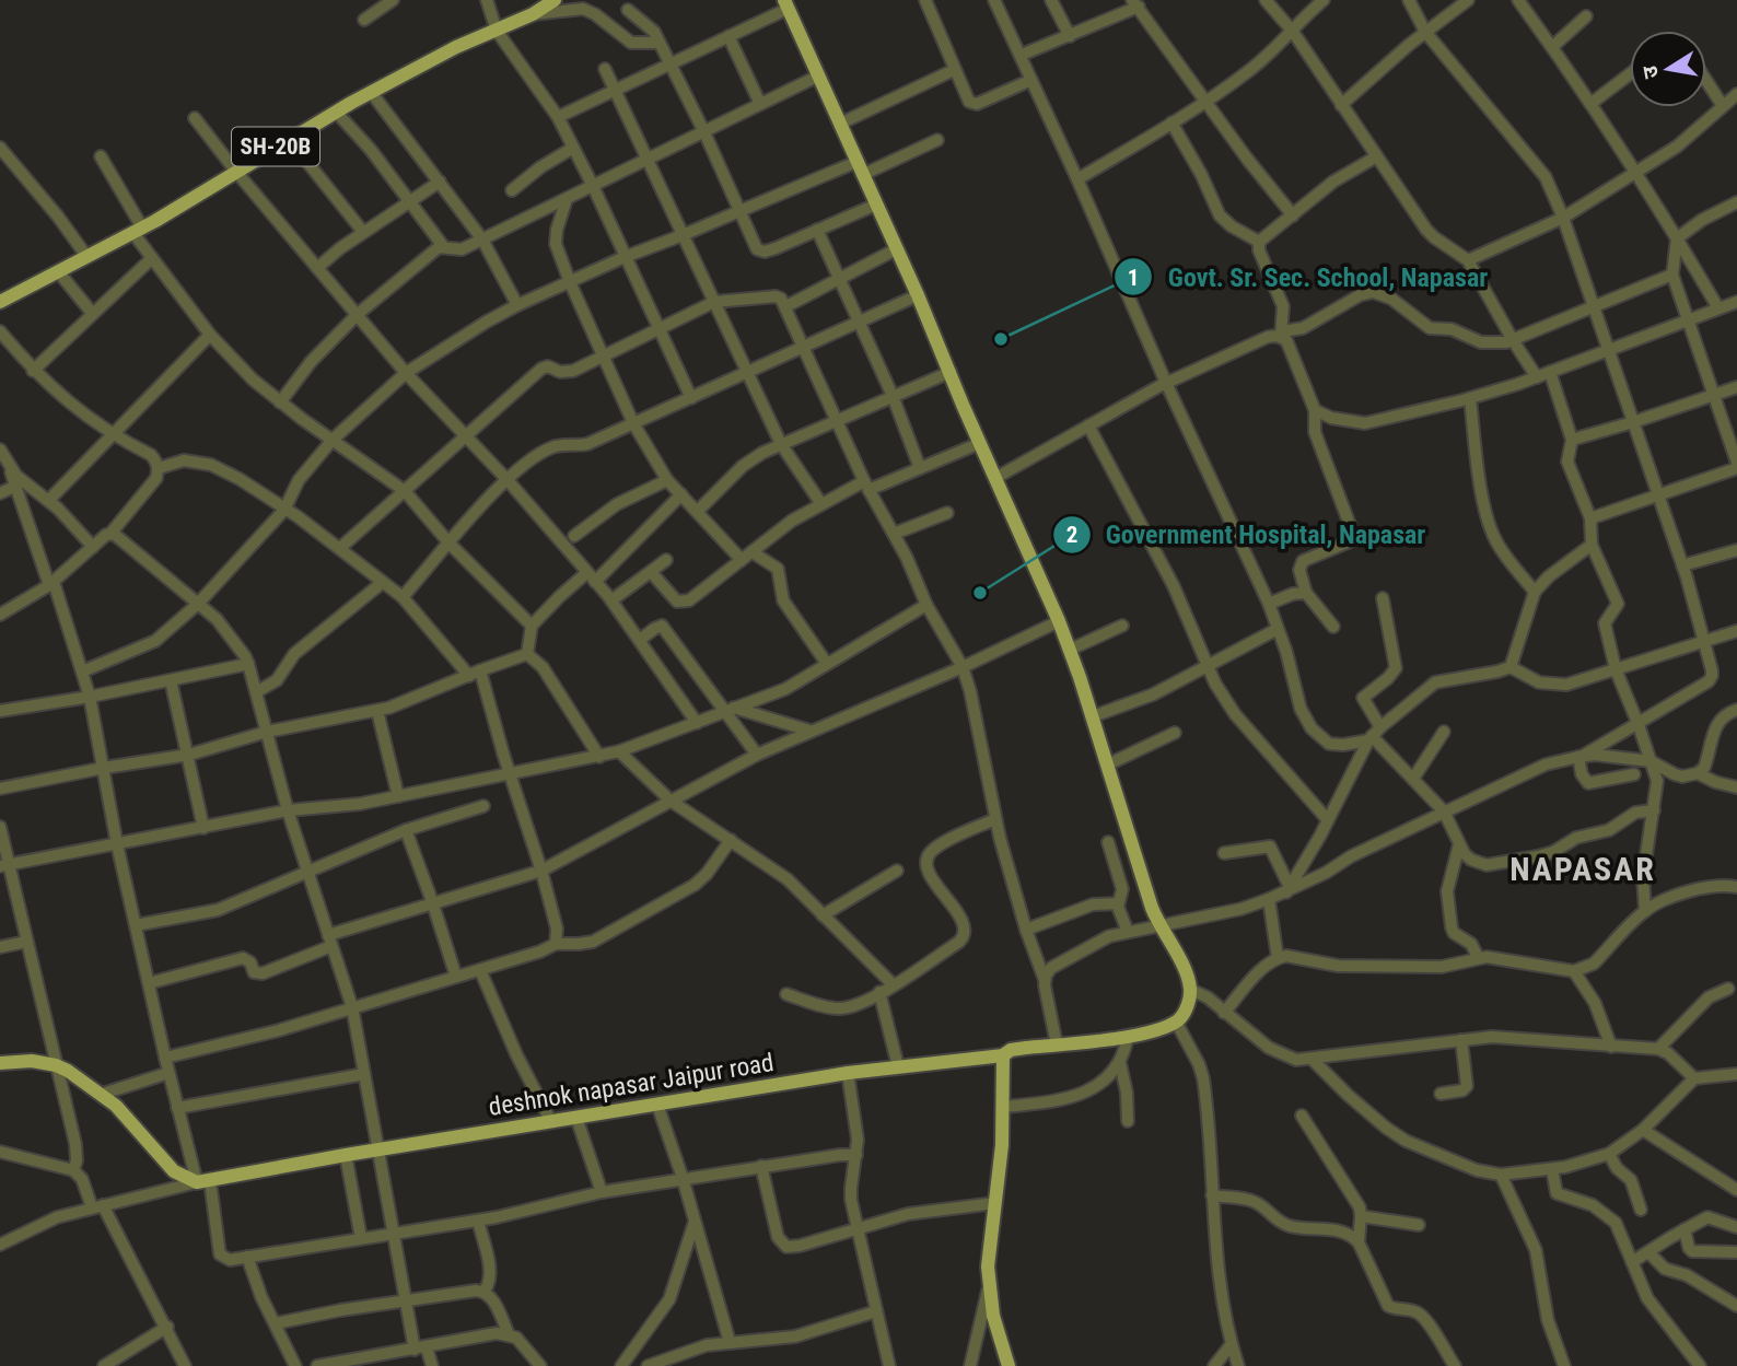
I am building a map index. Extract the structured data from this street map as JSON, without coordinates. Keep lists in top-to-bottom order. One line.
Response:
{"streets":{"main road":["SH-20B","deshnok napasar Jaipur road"]},"districts":["NAPASAR"],"places":["Govt. Sr. Sec. School, Napasar","Government Hospital, Napasar"],"north":"left"}
